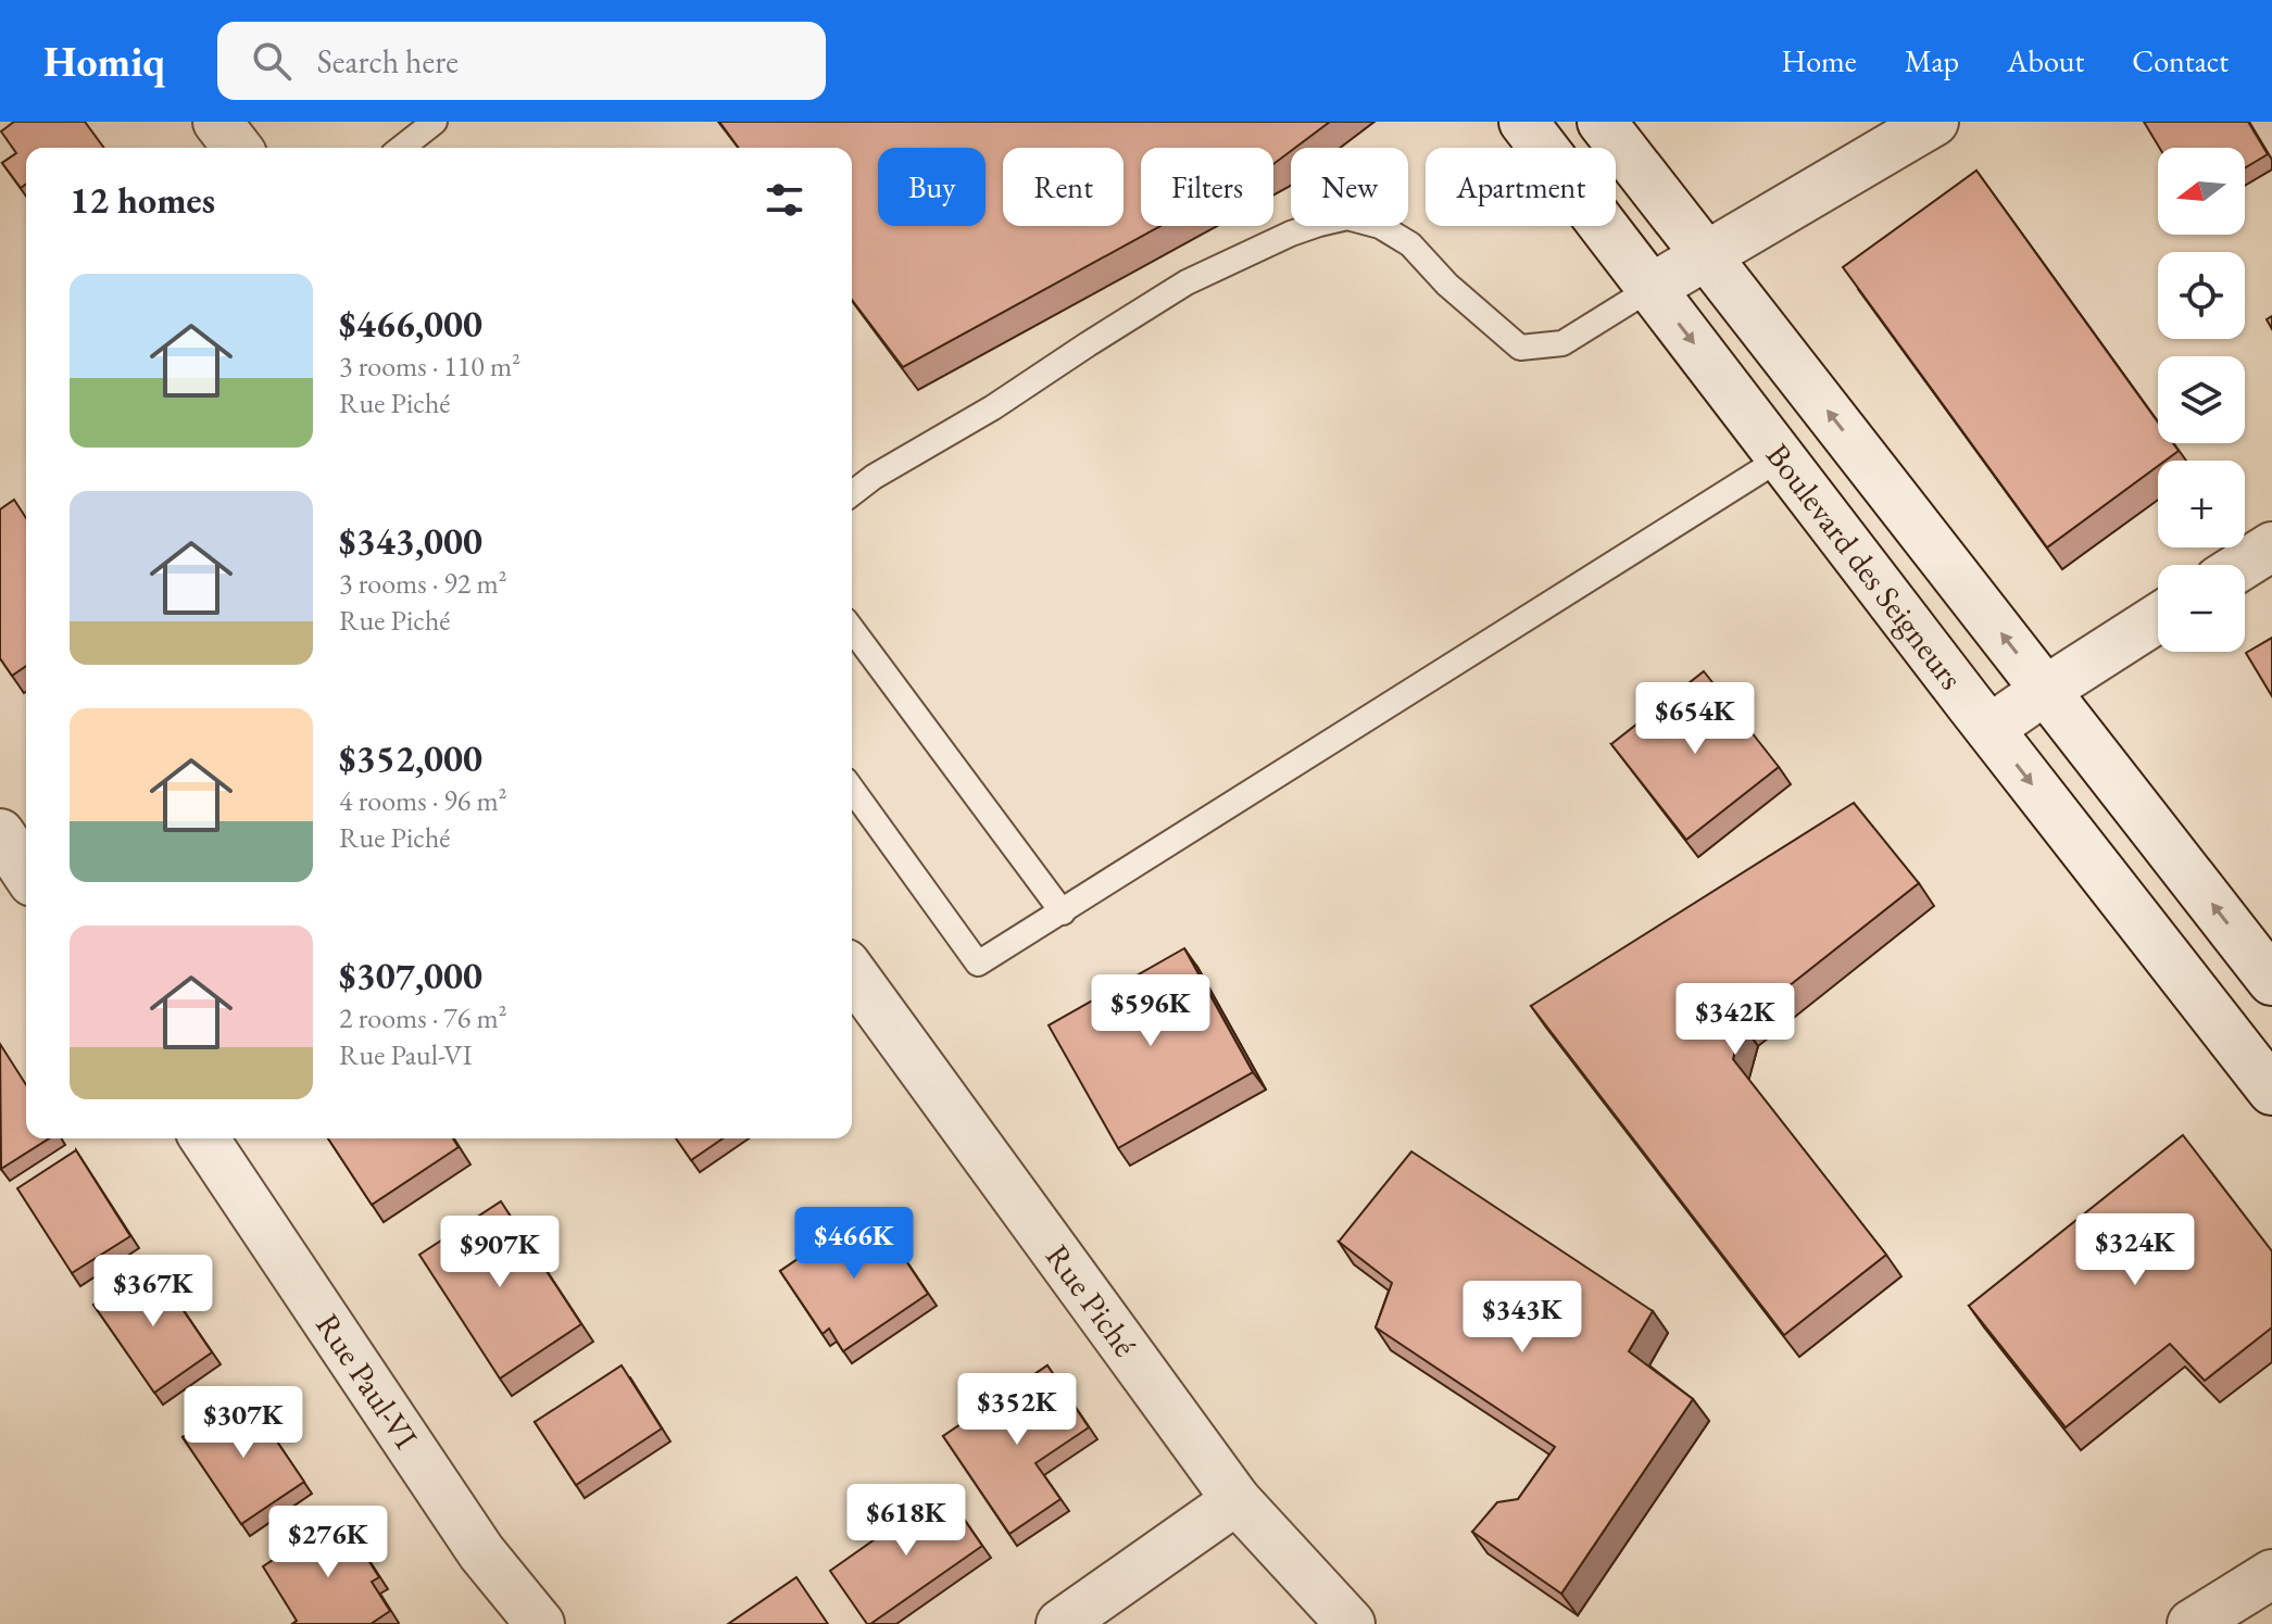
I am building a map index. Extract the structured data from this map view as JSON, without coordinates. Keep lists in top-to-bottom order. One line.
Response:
{"streets":{"street":["Boulevard des Seigneurs","Rue Piché","Rue Paul-VI"]},"north":"left","page":{"header":"Homiq","search":"Search here","nav":["Home","Map","About","Contact"],"map_buttons":["+","−"],"chip":["Buy","Rent","Filters","New","Apartment"],"heading":"12 homes","list":[{"name":"$466,000","note":"3 rooms · 110 m² · Rue Piché"},{"name":"$343,000","note":"3 rooms · 92 m² · Rue Piché"},{"name":"$352,000","note":"4 rooms · 96 m² · Rue Piché"},{"name":"$307,000","note":"2 rooms · 76 m² · Rue Paul-VI"}],"price":["$654K","$596K","$342K","$466K","$324K","$907K","$367K","$343K","$352K","$307K","$618K","$276K"]}}
